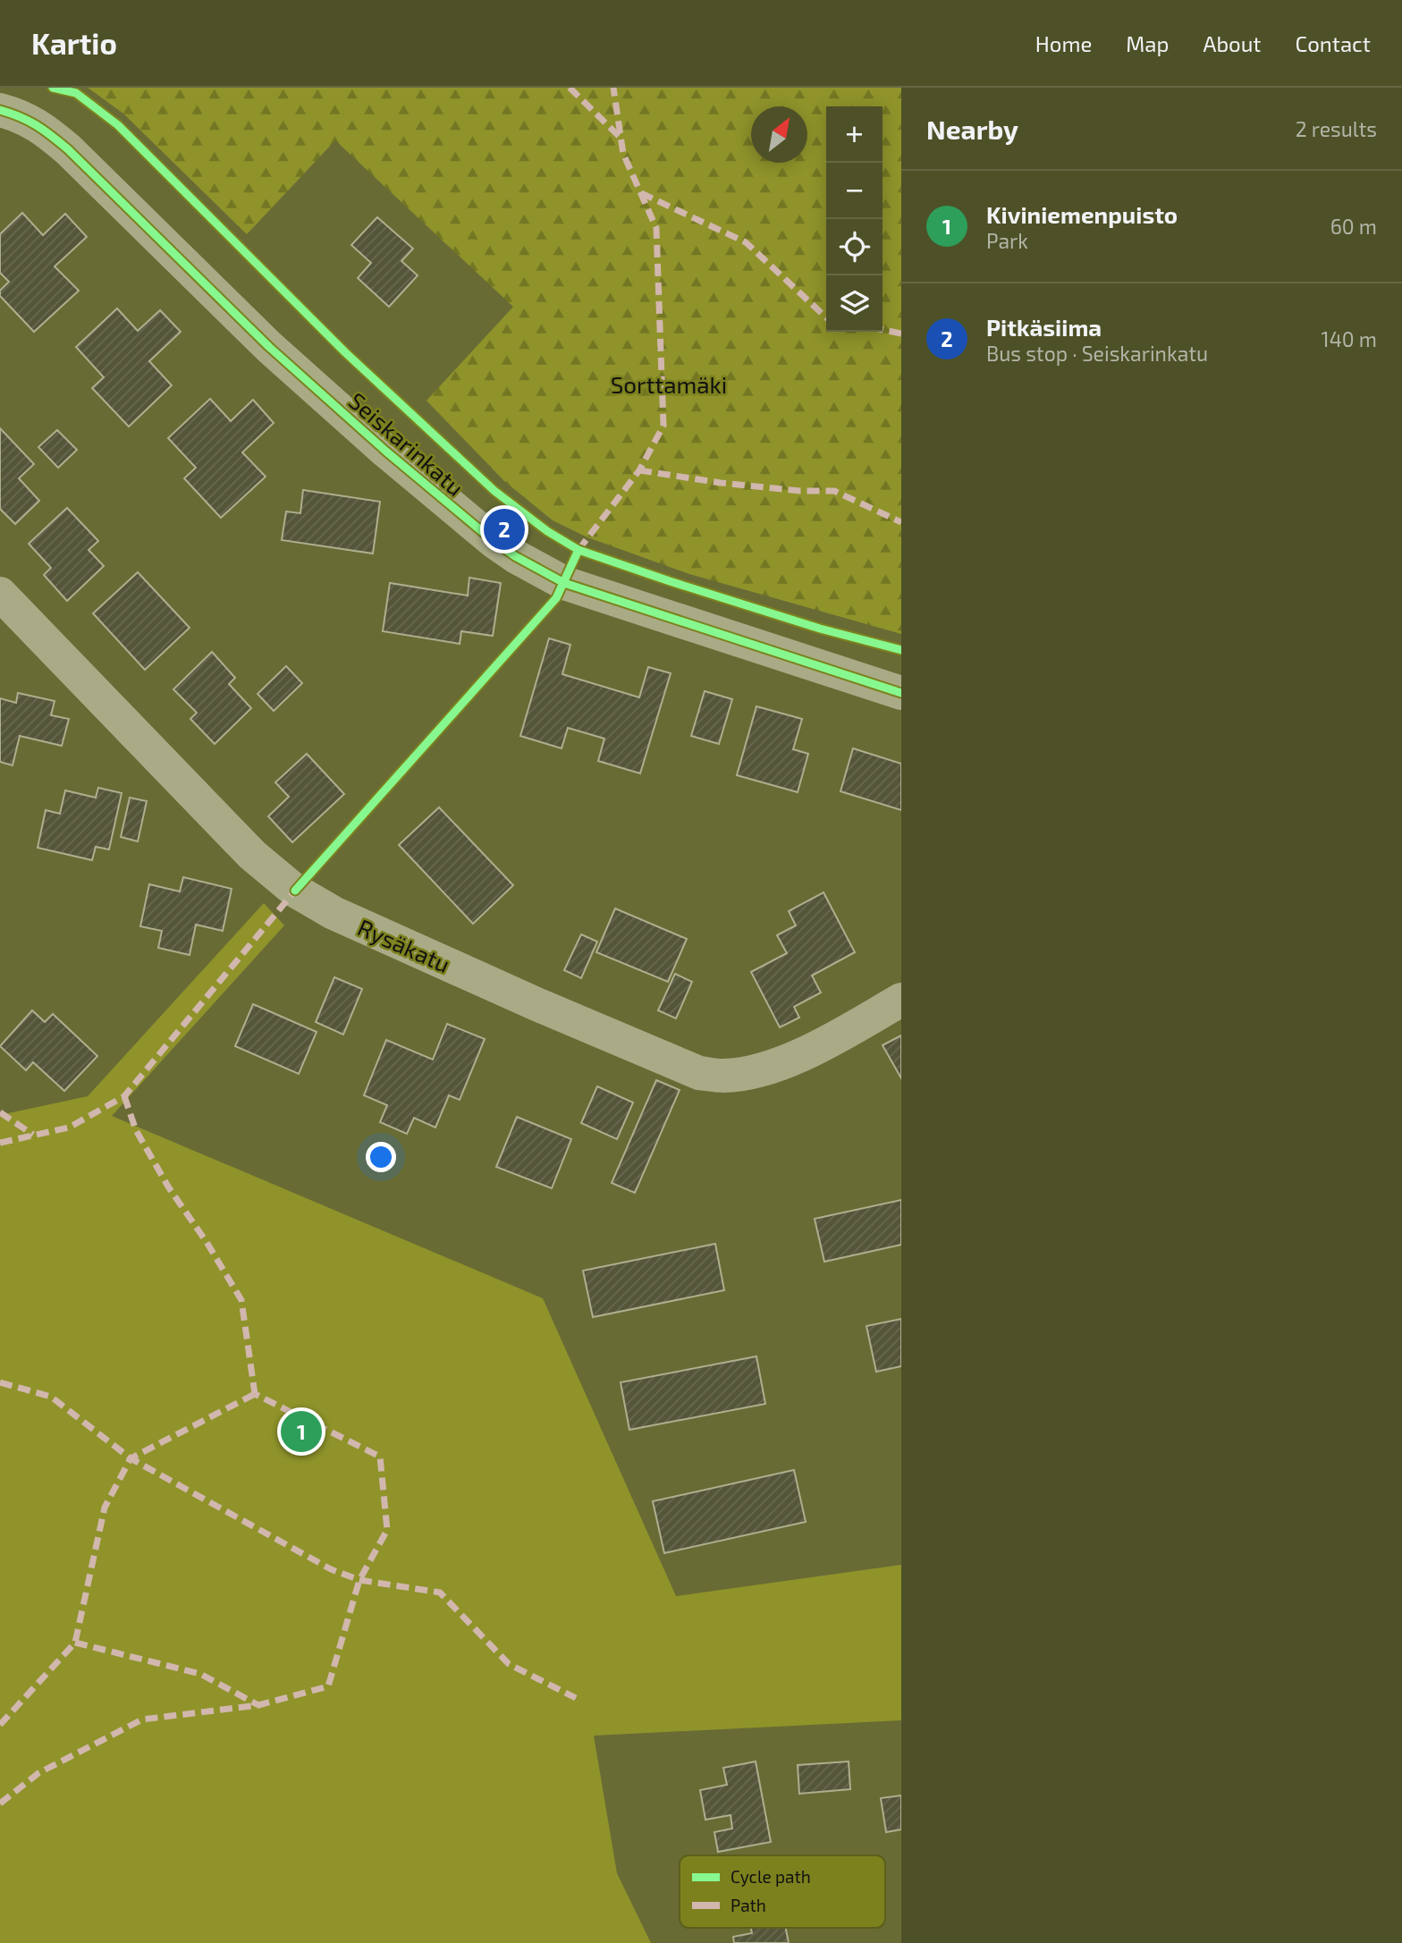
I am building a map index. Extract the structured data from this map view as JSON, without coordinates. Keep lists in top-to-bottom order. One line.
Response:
{"streets":{"street":["Seiskarinkatu","Rysäkatu"]},"parks":["Sorttamäki"],"legend":["Cycle path","Path"],"north":"top right","page":{"header":"Kartio","nav":["Home","Map","About","Contact"],"heading":["Nearby","2 results"],"map_buttons":["+","−"],"list":[{"mark":"1","name":"Kiviniemenpuisto","note":"Park","value":"60 m"},{"mark":"2","name":"Pitkäsiima","note":"Bus stop · Seiskarinkatu","value":"140 m"}],"pins":["2","1"]}}
